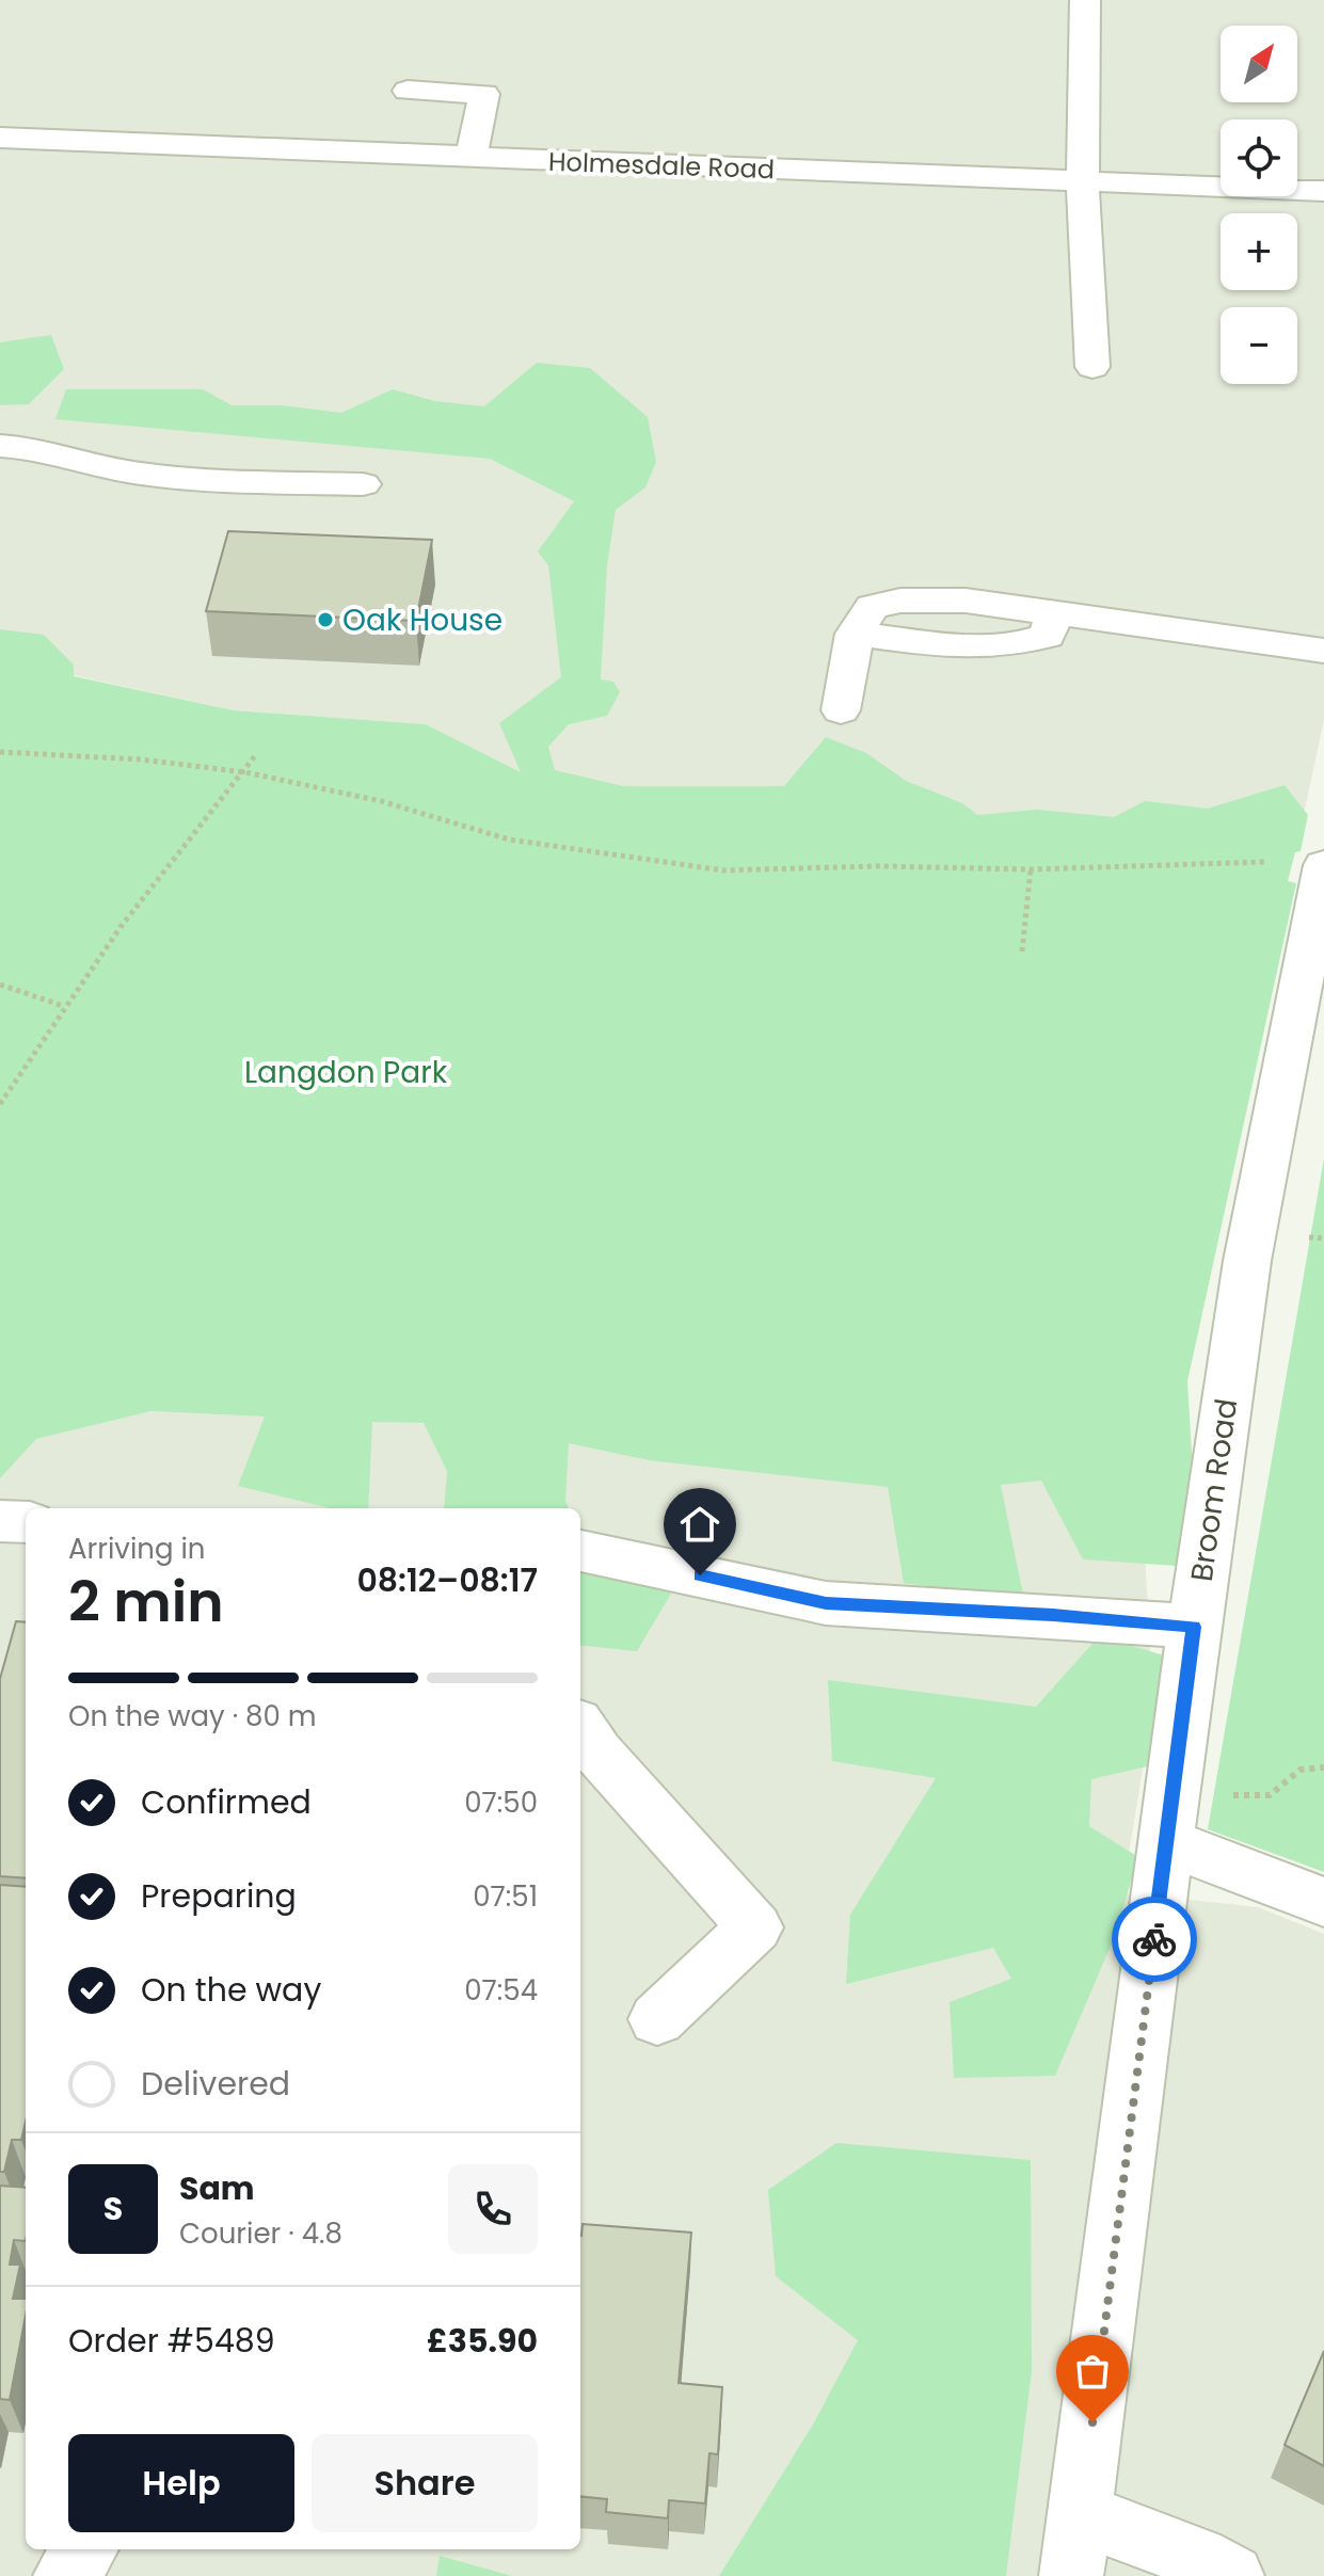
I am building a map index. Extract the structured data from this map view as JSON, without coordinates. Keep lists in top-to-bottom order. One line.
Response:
{"streets":{"street":["Holmesdale Road","Broom Road"]},"parks":["Langdon Park"],"places":["Oak House"],"north":"top right","page":{"map_buttons":["+","−"],"heading":["2 min","Arriving in","08:12–08:17"],"panel":["Sam","Courier · 4.8","Order #5489","£35.90"],"bar":"On the way · 80 m","list":[["Confirmed","07:50"],["Preparing","07:51"],["On the way","07:54"],"Delivered"],"round":"S","buttons":["Help","Share"]}}
